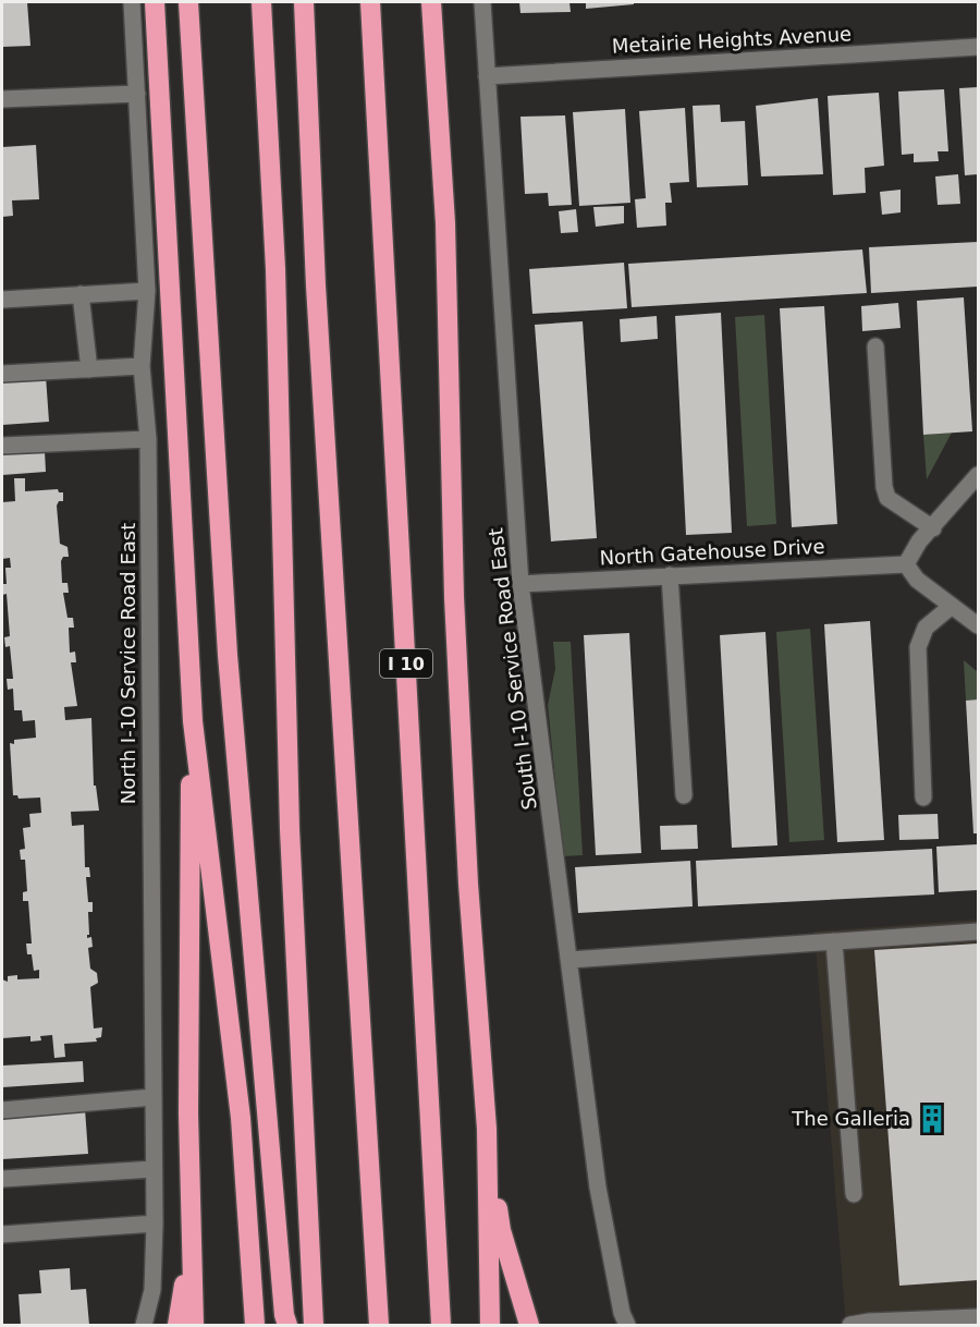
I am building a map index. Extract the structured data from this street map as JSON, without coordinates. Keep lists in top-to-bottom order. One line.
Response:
{"streets":{"highway":["I 10"],"street":["Metairie Heights Avenue","North Gatehouse Drive","North I-10 Service Road East","South I-10 Service Road East"]},"crossings":[["Metairie Heights Avenue","South I-10 Service Road East"],["North Gatehouse Drive","South I-10 Service Road East"]],"places":{"building":["The Galleria"]}}
